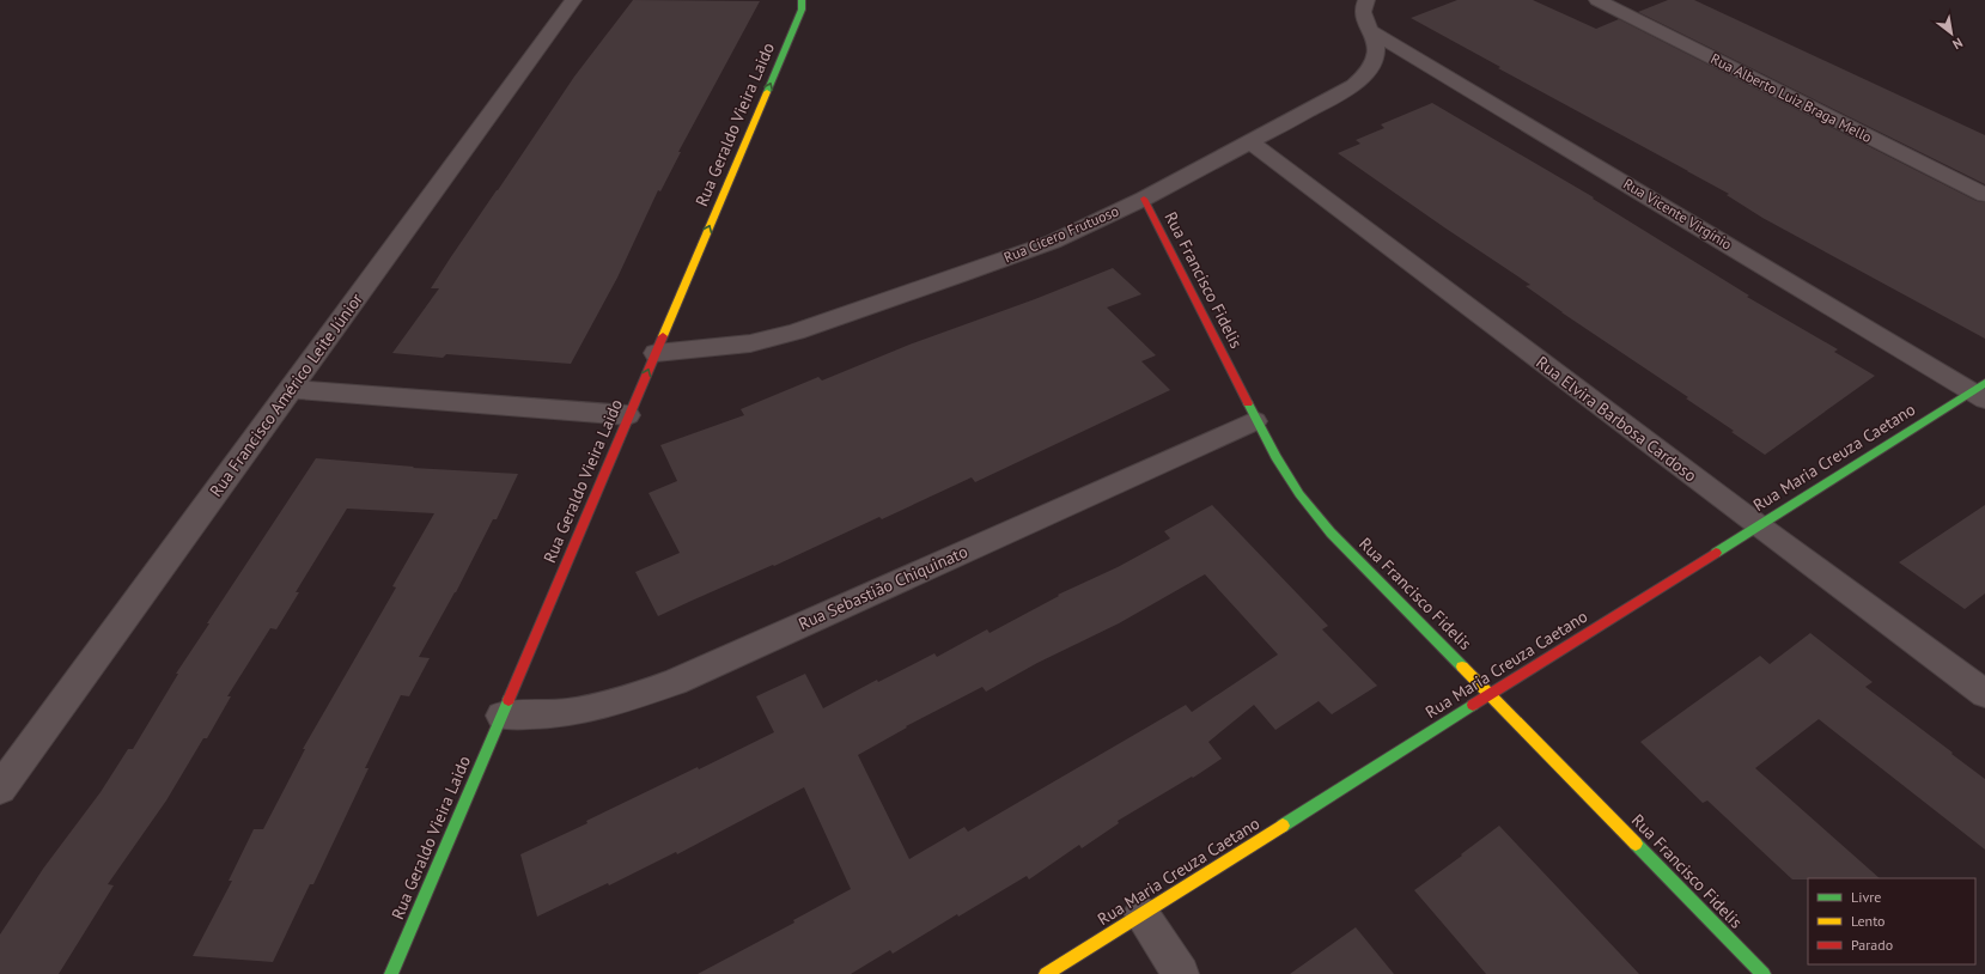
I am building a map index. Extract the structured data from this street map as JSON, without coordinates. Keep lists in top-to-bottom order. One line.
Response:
{"streets":{"street":["Rua Alberto Luiz Braga Mello","Rua Geraldo Vieira Laido","Rua Vicente Virgínio","Rua Cícero Frutuoso","Rua Francisco Fidelis","Rua Francisco Américo Leite Júnior","Rua Elvira Barbosa Cardoso","Rua Maria Creuza Caetano","Rua Sebastião Chiquinato"]},"crossings":[["Rua Geraldo Vieira Laido","Rua Cícero Frutuoso"],["Rua Geraldo Vieira Laido","Rua Sebastião Chiquinato"],["Rua Vicente Virgínio","Rua Cícero Frutuoso"],["Rua Vicente Virgínio","Rua Maria Creuza Caetano"],["Rua Cícero Frutuoso","Rua Francisco Fidelis"],["Rua Cícero Frutuoso","Rua Elvira Barbosa Cardoso"],["Rua Francisco Fidelis","Rua Maria Creuza Caetano"],["Rua Francisco Fidelis","Rua Sebastião Chiquinato"],["Rua Elvira Barbosa Cardoso","Rua Maria Creuza Caetano"]],"one_way":["Rua Geraldo Vieira Laido"],"legend":["Livre","Lento","Parado"],"north":"bottom right"}
